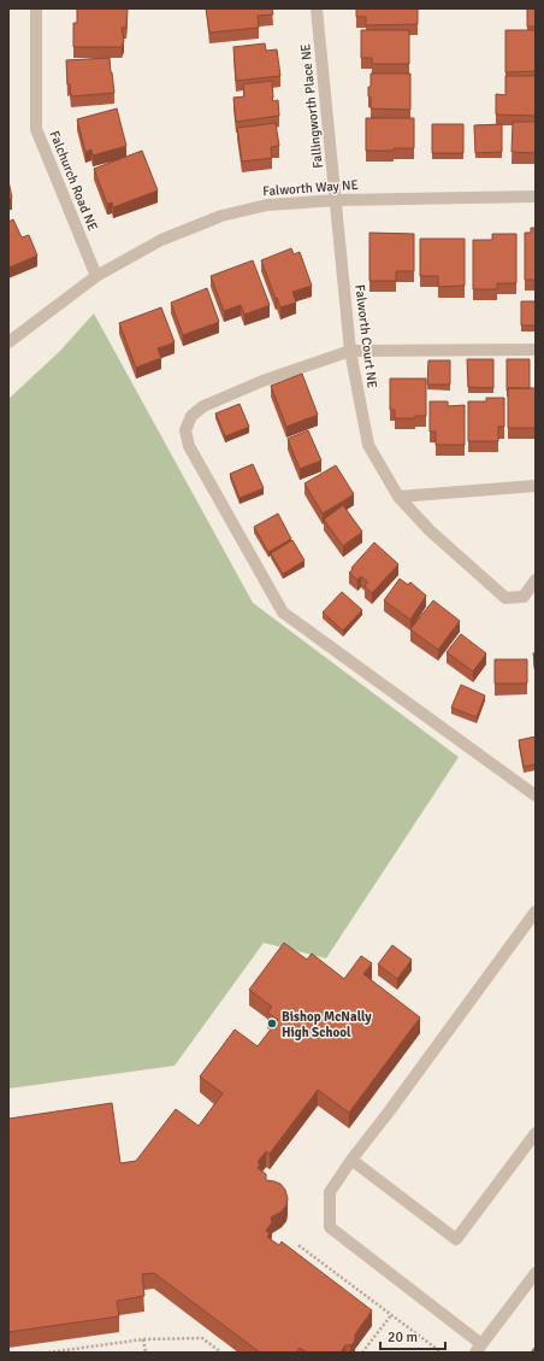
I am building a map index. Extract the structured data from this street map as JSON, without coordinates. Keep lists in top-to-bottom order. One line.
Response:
{"streets":{"street":["Fallingworth Place NE","Falchurch Road NE","Falworth Way NE","Falworth Court NE"]},"crossings":[["Fallingworth Place NE","Falworth Way NE"],["Fallingworth Place NE","Falworth Court NE"],["Falchurch Road NE","Falworth Way NE"],["Falworth Way NE","Falworth Court NE"]],"places":["Bishop McNally High School"],"scale_bar":"20 m"}
